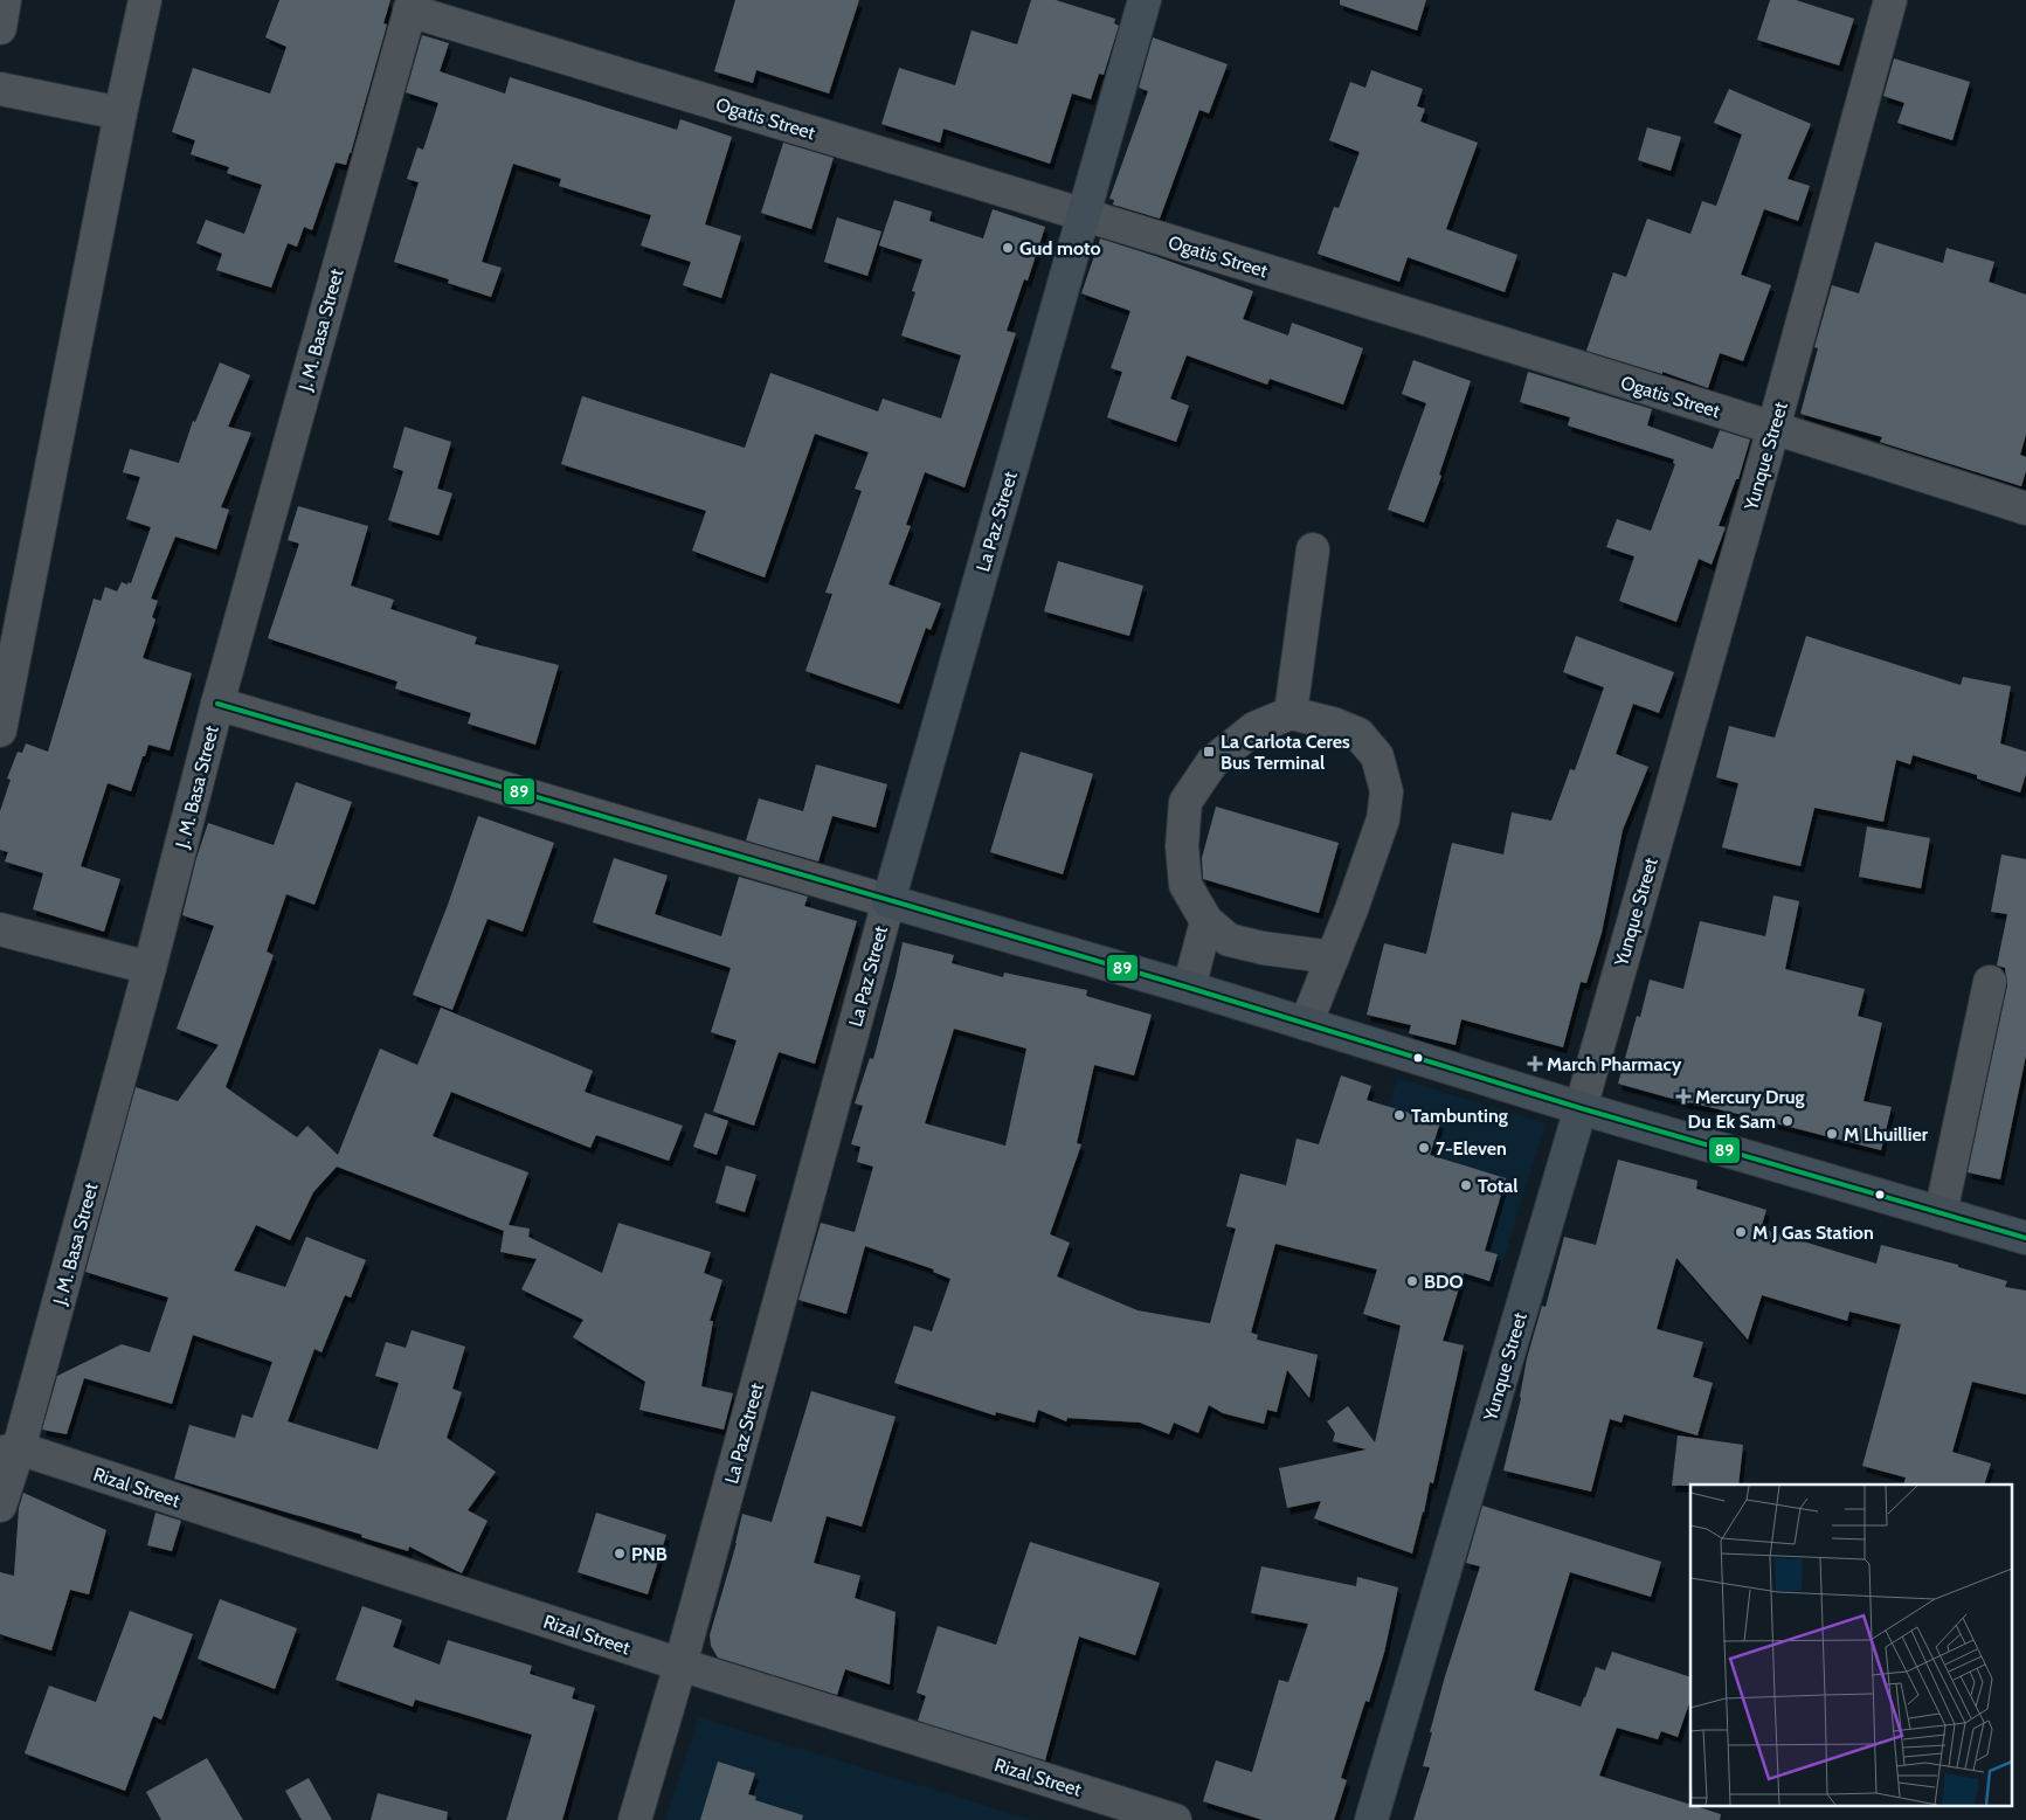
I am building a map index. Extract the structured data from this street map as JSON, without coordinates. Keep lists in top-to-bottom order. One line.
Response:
{"streets":{"main road":["Yunque Street","La Paz Street"],"street":["Ogatis Street","J. M. Basa Street","Rizal Street"]},"crossings":[["Ogatis Street","J. M. Basa Street"],["Ogatis Street","Yunque Street"],["Ogatis Street","La Paz Street"],["J. M. Basa Street","Rizal Street"],["La Paz Street","Rizal Street"]],"places":{"other":["Gud moto","Tambunting","Du Ek Sam","M Lhuillier","7-Eleven","Total","M J Gas Station","BDO","PNB"],"transit":["La Carlota Ceres Bus Terminal"],"health":["March Pharmacy","Mercury Drug"]},"lines":["transit line 89"]}
